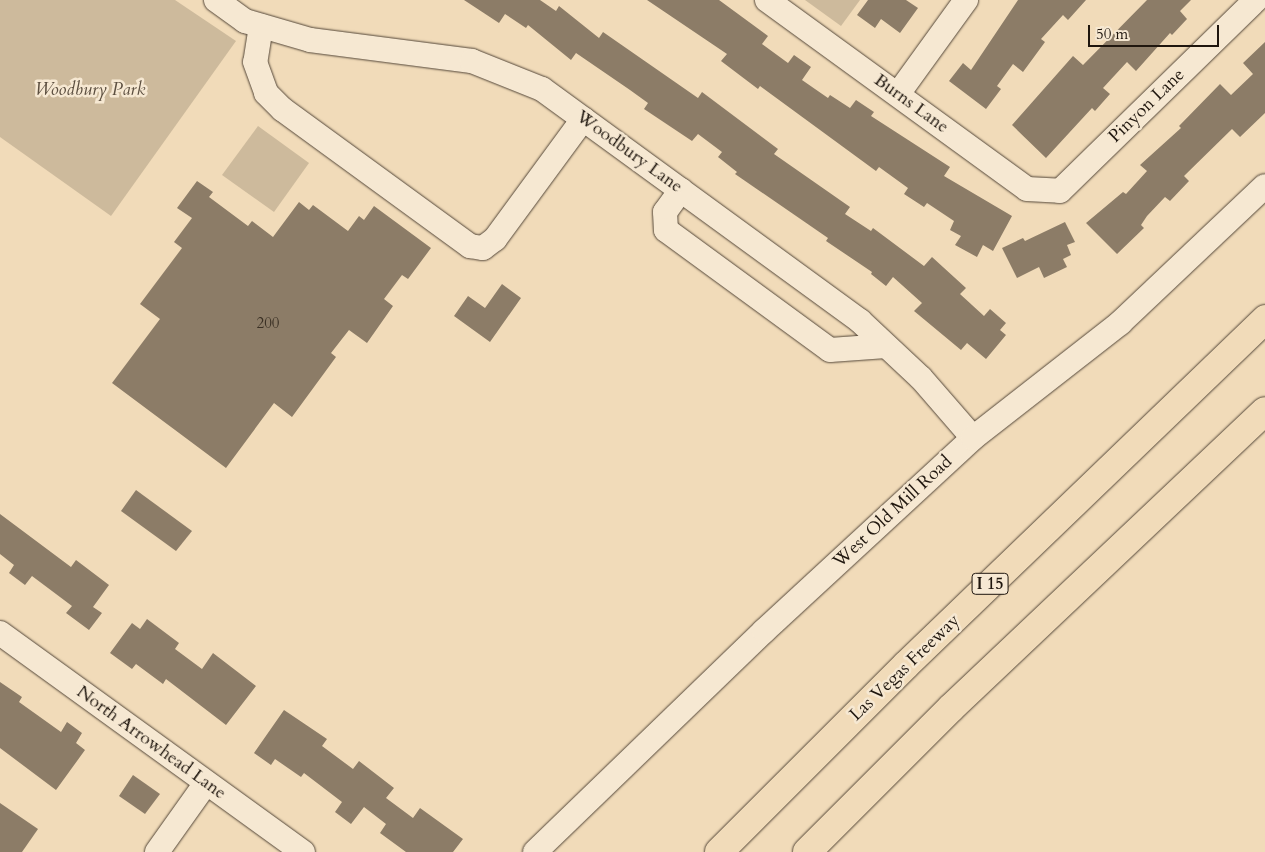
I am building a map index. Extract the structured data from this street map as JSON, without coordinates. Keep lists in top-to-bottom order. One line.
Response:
{"streets":{"highway":["I 15","Las Vegas Freeway"],"street":["Burns Lane","Pinyon Lane","Woodbury Lane","West Old Mill Road","North Arrowhead Lane"]},"crossings":[["Burns Lane","Pinyon Lane"],["Woodbury Lane","West Old Mill Road"]],"parks":["Woodbury Park"],"house_numbers":["200"],"scale_bar":"50 m"}
